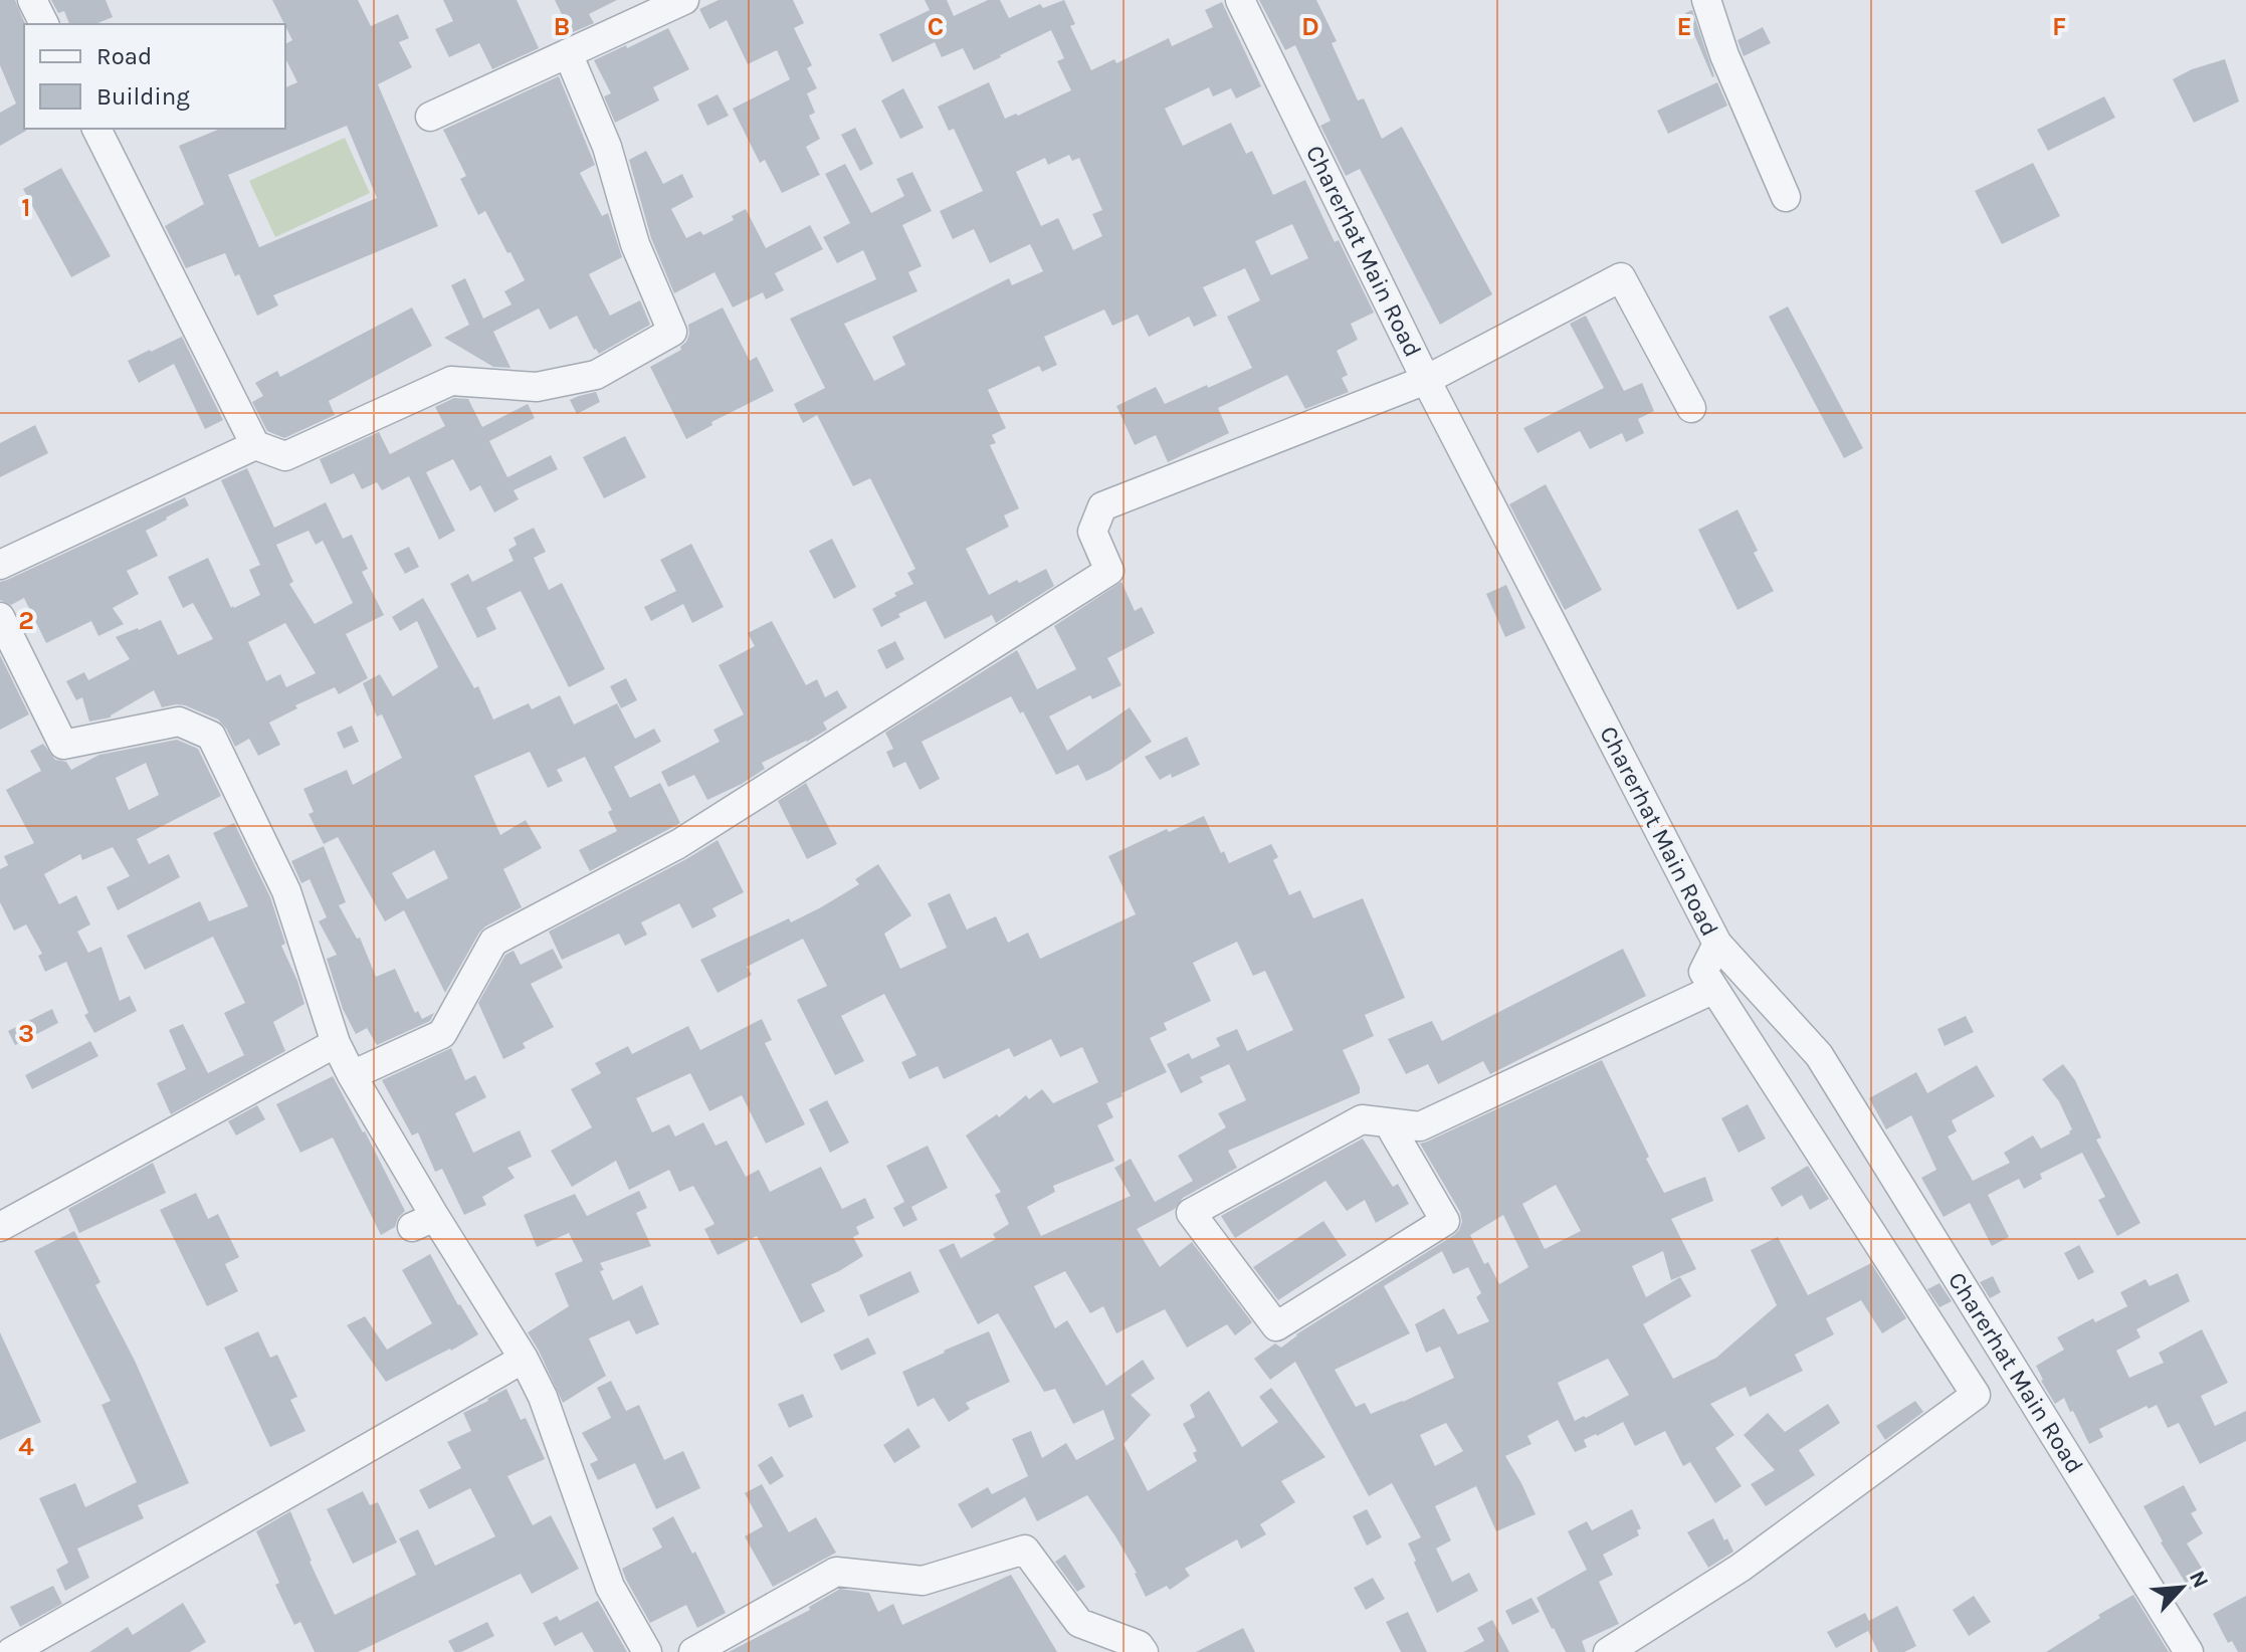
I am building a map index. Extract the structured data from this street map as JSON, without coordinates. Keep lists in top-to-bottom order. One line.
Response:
{"streets":{"street":["Charerhat Main Road"]},"legend":["Road","Building"],"north":"top right","grid":{"columns":["B","C","D","E","F"],"rows":["1","2","3","4"]}}
